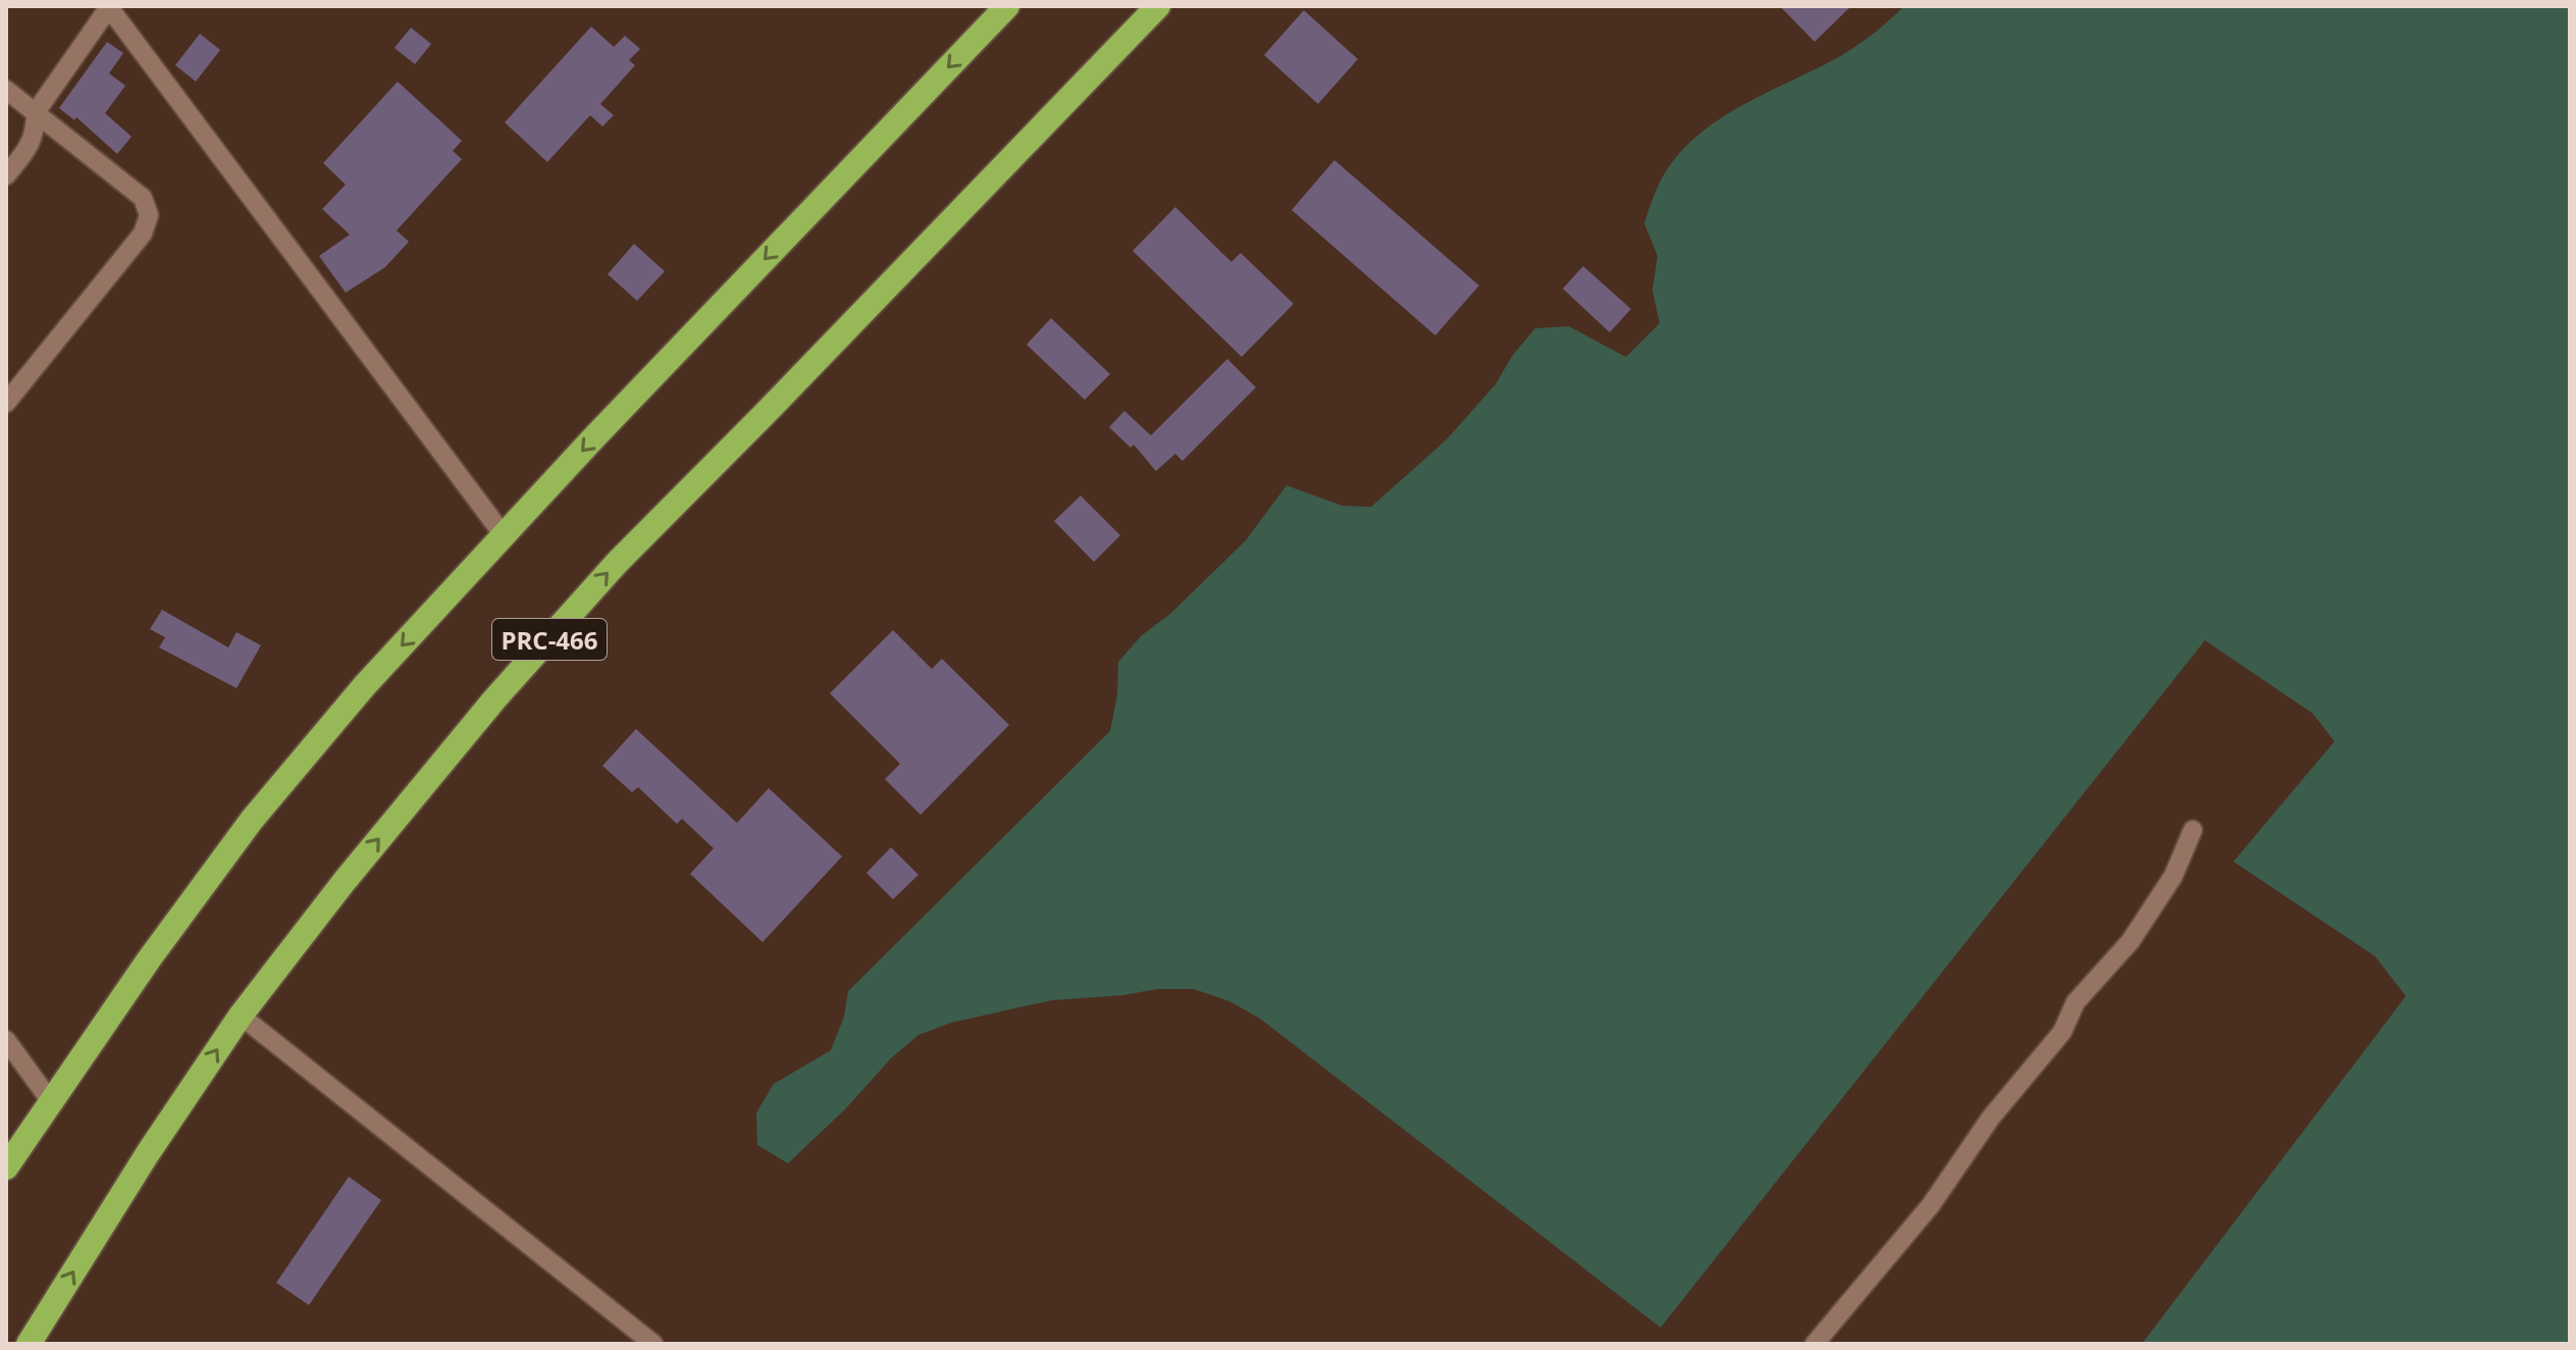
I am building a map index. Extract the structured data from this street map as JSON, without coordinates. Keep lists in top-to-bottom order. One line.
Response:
{"streets":{"highway":["PRC-466"]}}
